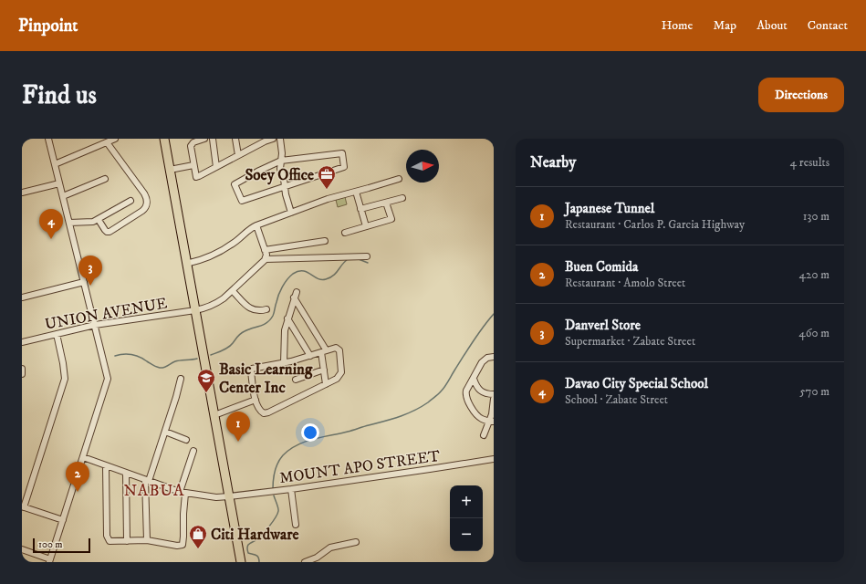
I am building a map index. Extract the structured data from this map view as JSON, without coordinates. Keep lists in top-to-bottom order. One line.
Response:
{"streets":{"street":["UNION AVENUE","MOUNT APO STREET"]},"districts":["NABUA"],"places":{"office":["Soey Office"],"school or university":["Basic Learning Center Inc"],"shop":["Citi Hardware"]},"scale_bar":"100 m","north":"right","page":{"header":"Pinpoint","nav":["Home","Map","About","Contact"],"buttons":"Directions","title":"Find us","heading":["Nearby","4 results"],"list":[{"mark":"1","name":"Japanese Tunnel","note":"Restaurant · Carlos P. Garcia Highway","value":"130 m"},{"mark":"2","name":"Buen Comida","note":"Restaurant · Amolo Street","value":"420 m"},{"mark":"3","name":"Danverl Store","note":"Supermarket · Zabate Street","value":"460 m"},{"mark":"4","name":"Davao City Special School","note":"School · Zabate Street","value":"570 m"}],"pins":["4","3","1","2"],"map_buttons":["+","−"],"scale":"100 m"}}
